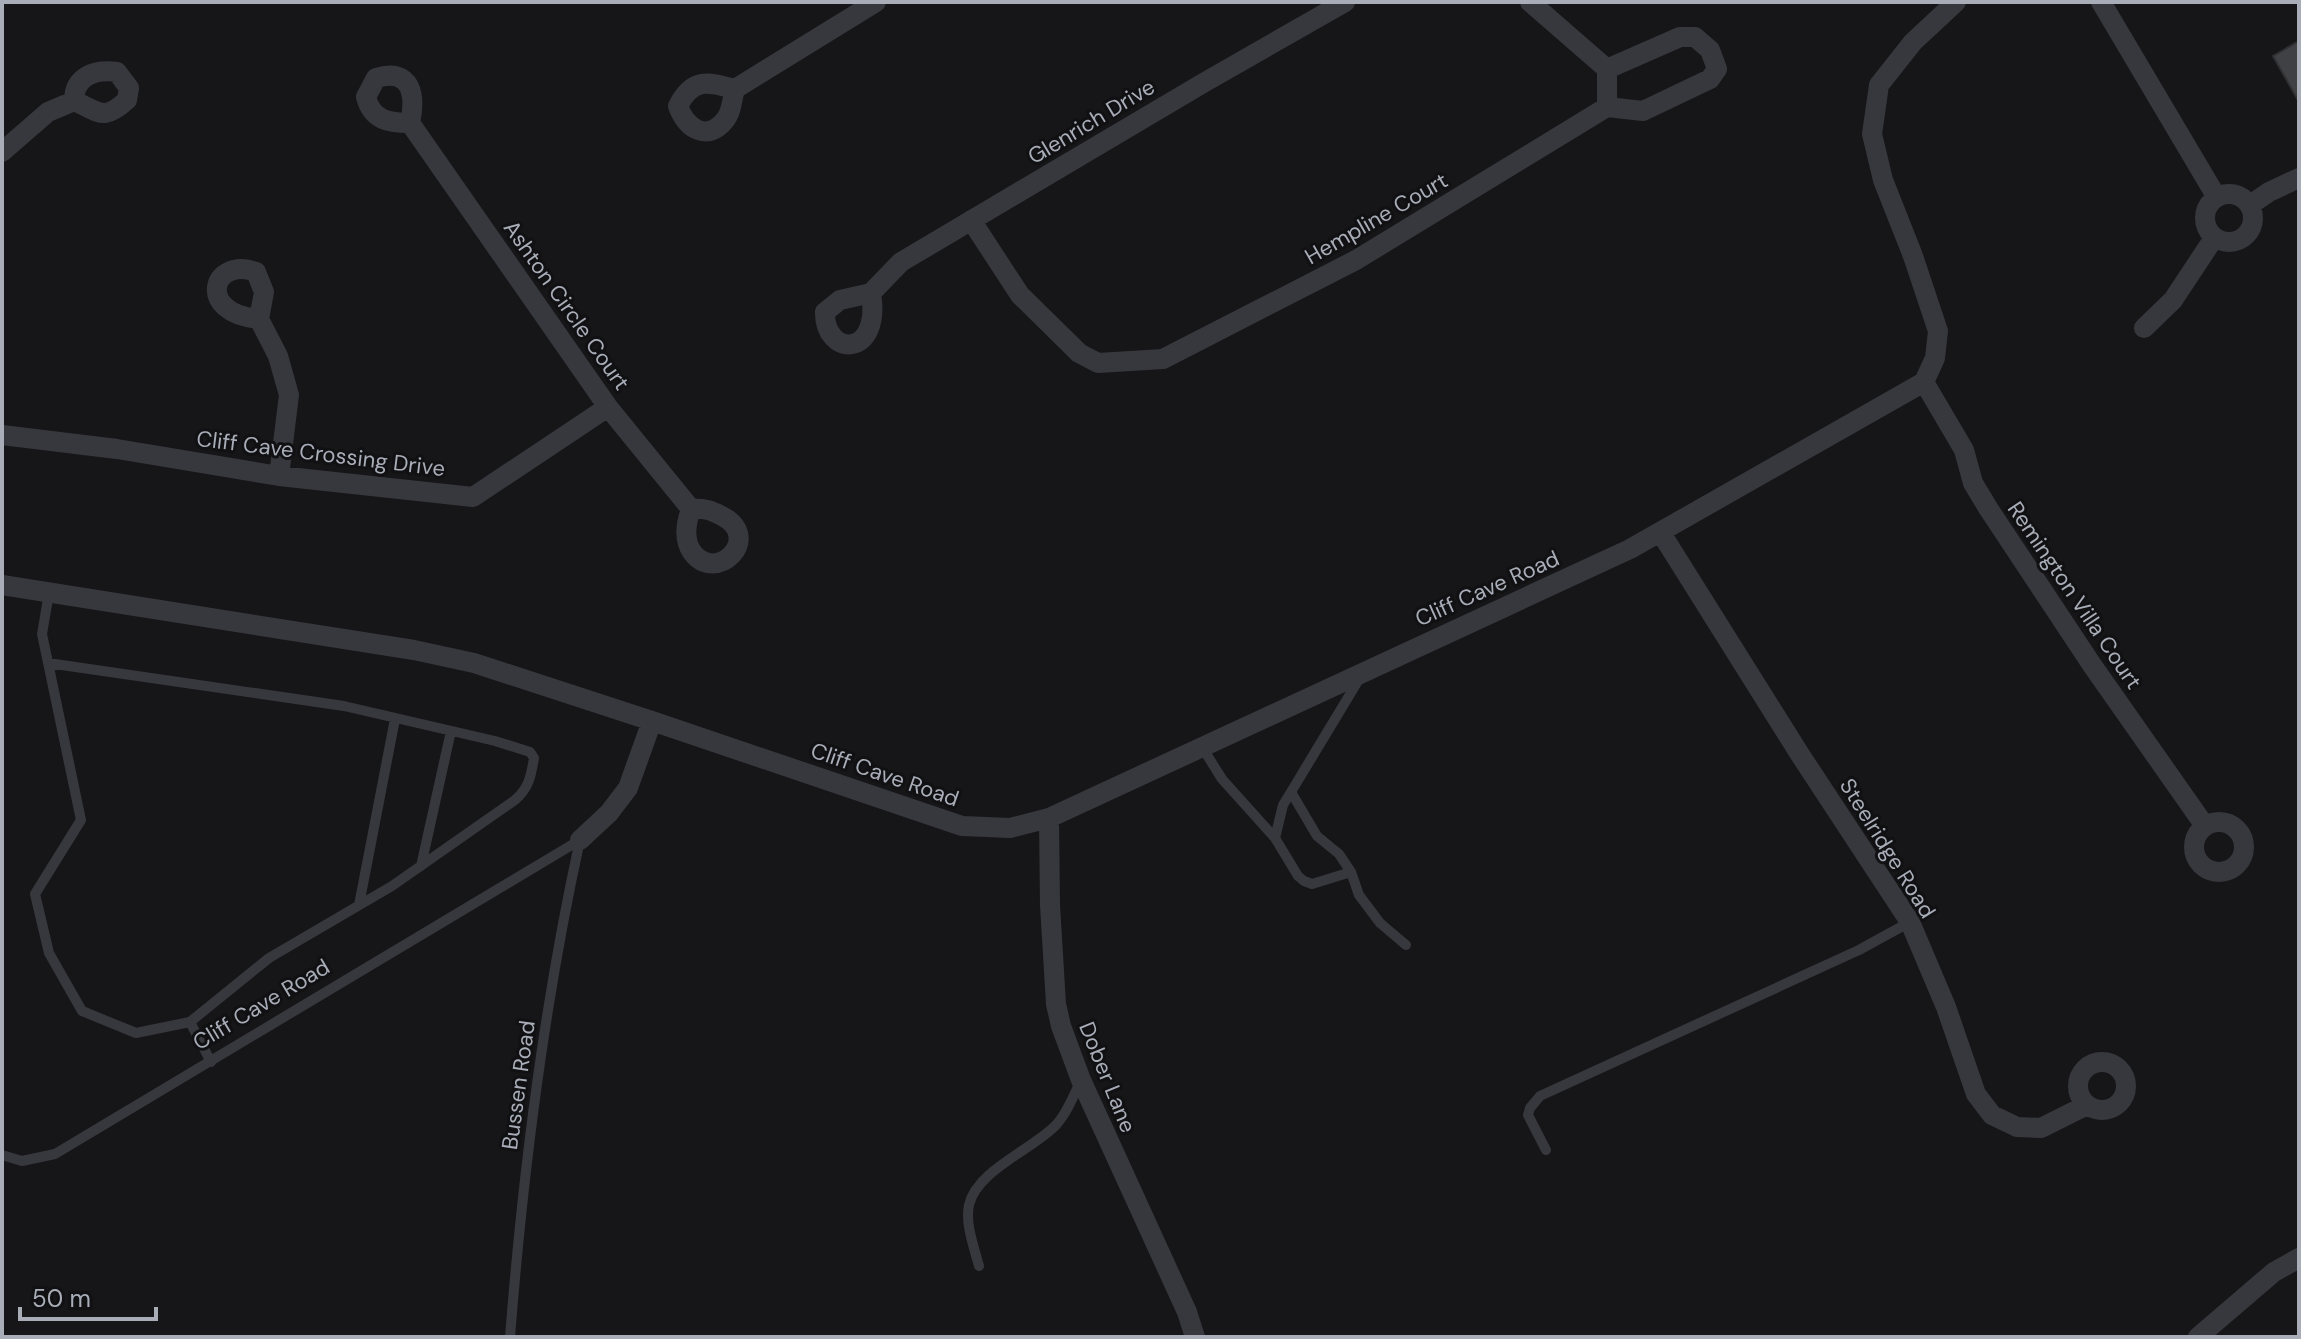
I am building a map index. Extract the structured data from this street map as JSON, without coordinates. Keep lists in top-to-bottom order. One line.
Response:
{"streets":{"street":["Glenrich Drive","Hempline Court","Ashton Circle Court","Cliff Cave Crossing Drive","Cliff Cave Road","Remington Villa Court","Steelridge Road","Dober Lane"],"lane":["Bussen Road"]},"crossings":[["Glenrich Drive","Hempline Court"],["Ashton Circle Court","Cliff Cave Crossing Drive"],["Cliff Cave Road","Remington Villa Court"],["Cliff Cave Road","Steelridge Road"],["Cliff Cave Road","Dober Lane"],["Cliff Cave Road","Bussen Road"]],"scale_bar":"50 m"}
